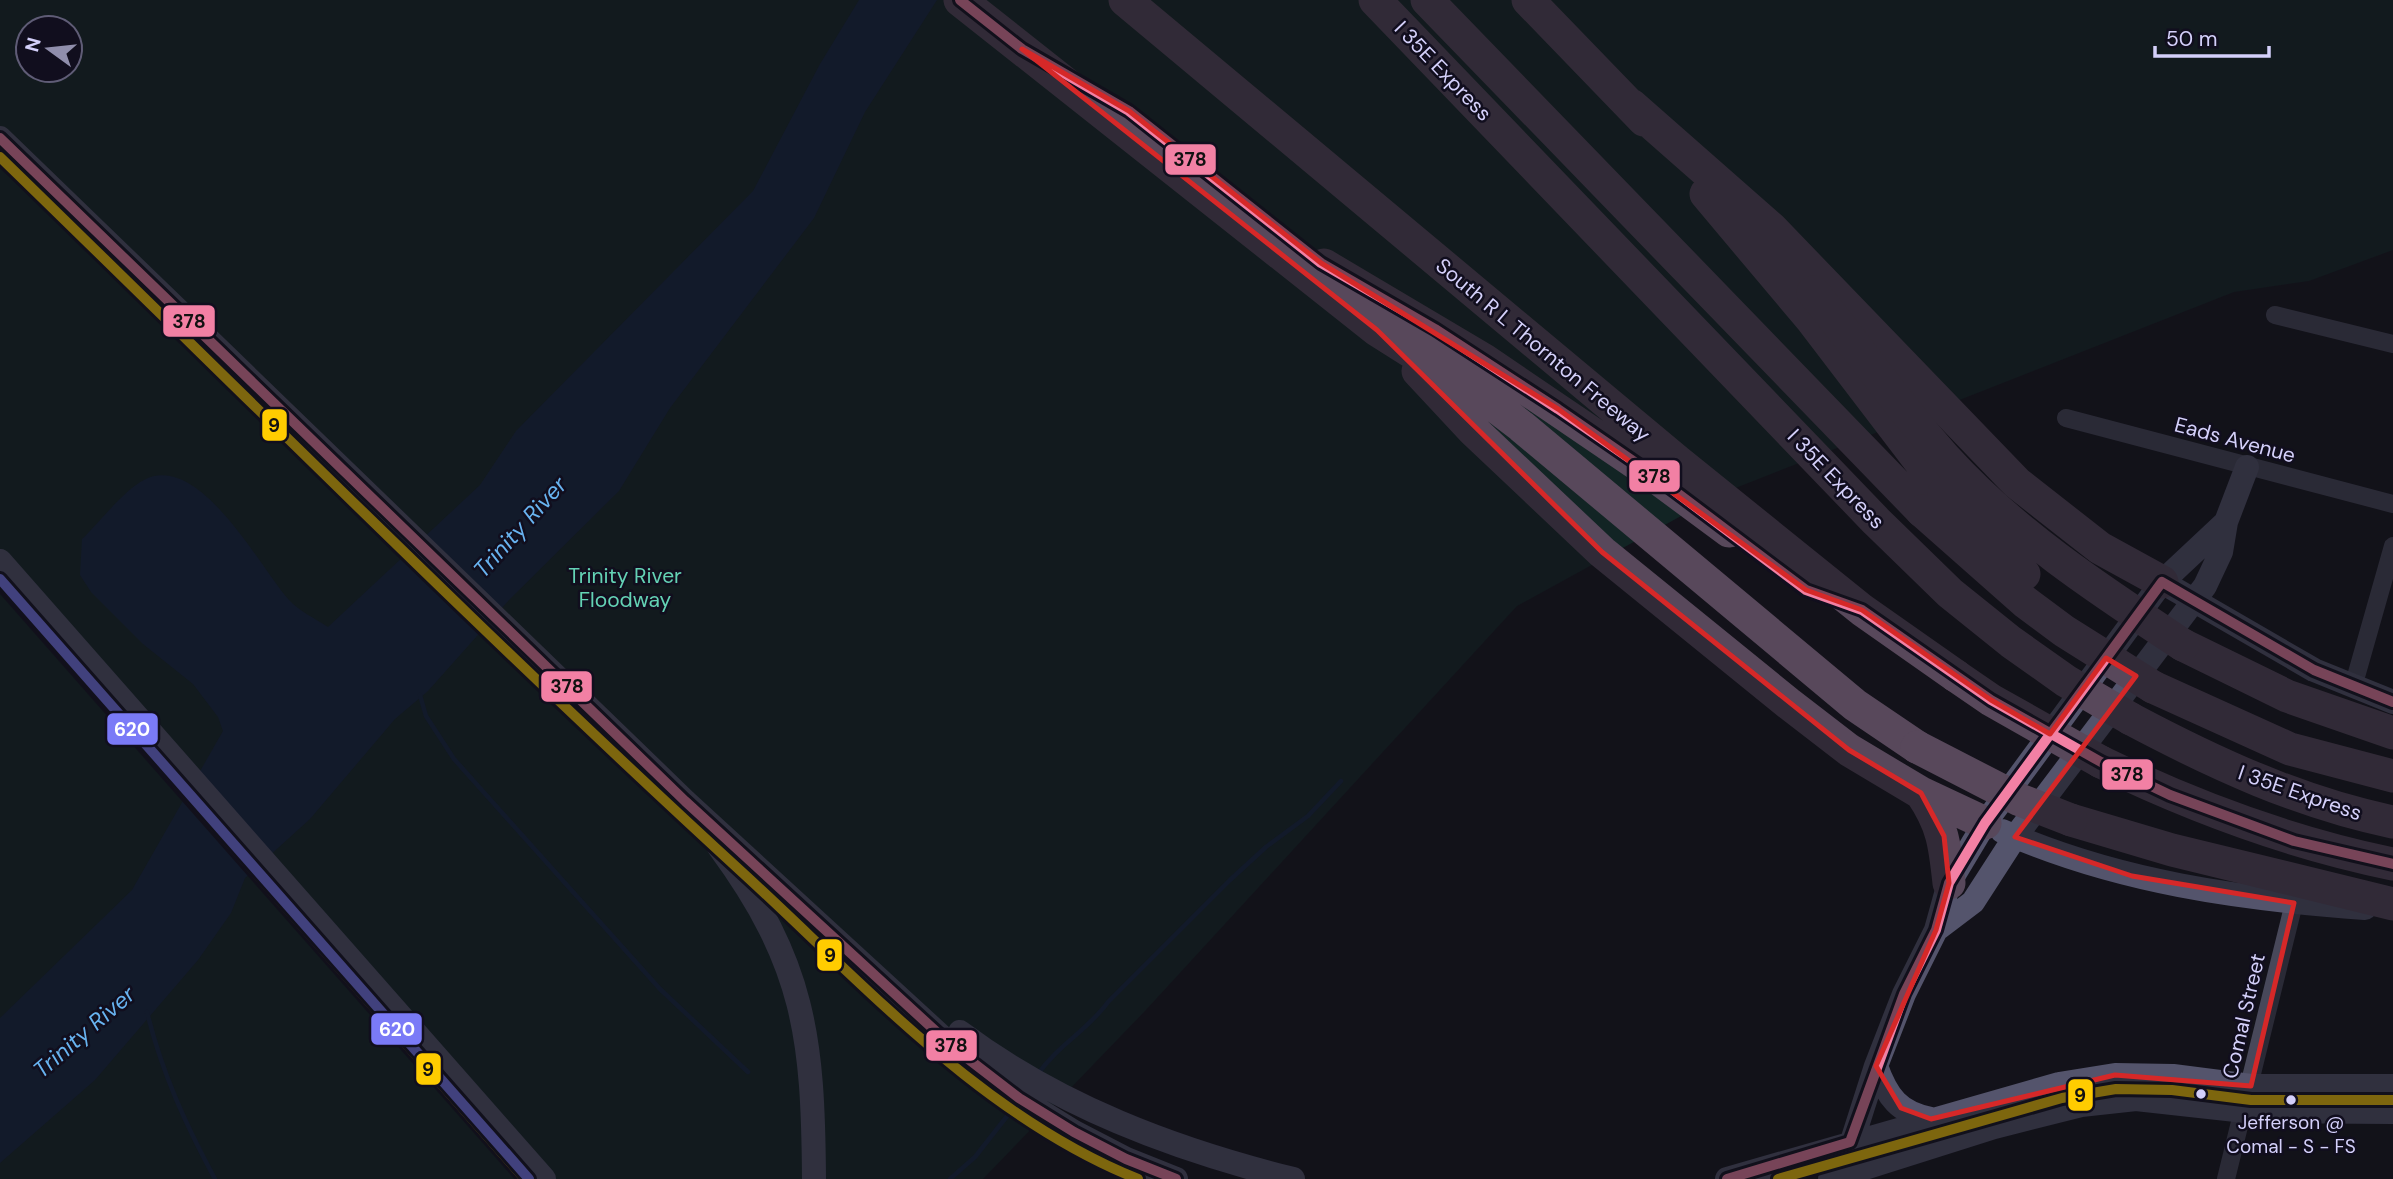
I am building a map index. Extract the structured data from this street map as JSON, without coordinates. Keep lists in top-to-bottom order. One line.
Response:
{"streets":{"highway":["I 35E Express","South R L Thornton Freeway"],"street":["Eads Avenue","Comal Street"]},"water":["Trinity River"],"parks":["Trinity River Floodway"],"places":["Jefferson @ Comal - S - FS"],"lines":["transit line 378","transit line 9","transit line 620"],"scale_bar":"50 m","north":"left"}
